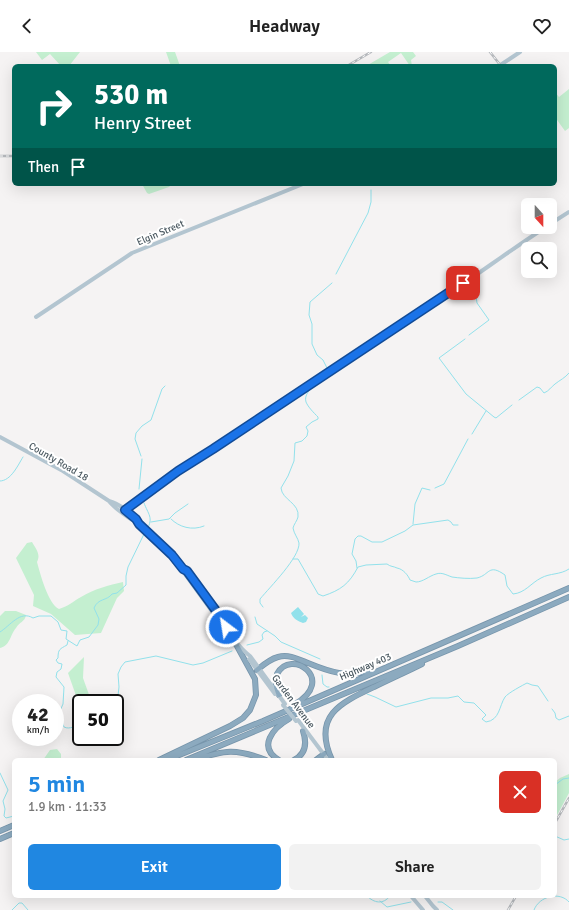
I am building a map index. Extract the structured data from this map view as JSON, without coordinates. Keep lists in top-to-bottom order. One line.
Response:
{"streets":{"highway":["Highway 403"],"main road":["Elgin Street","County Road 18","Garden Avenue"]},"crossings":[["County Road 18","Garden Avenue"]],"north":"bottom","page":{"header":"Headway","turn":["530 m","Henry Street"],"then":"Then","speed":"42 km/h","limit":"50","heading":["5 min","1.9 km · 11:33"],"buttons":["Exit","Share"]}}
